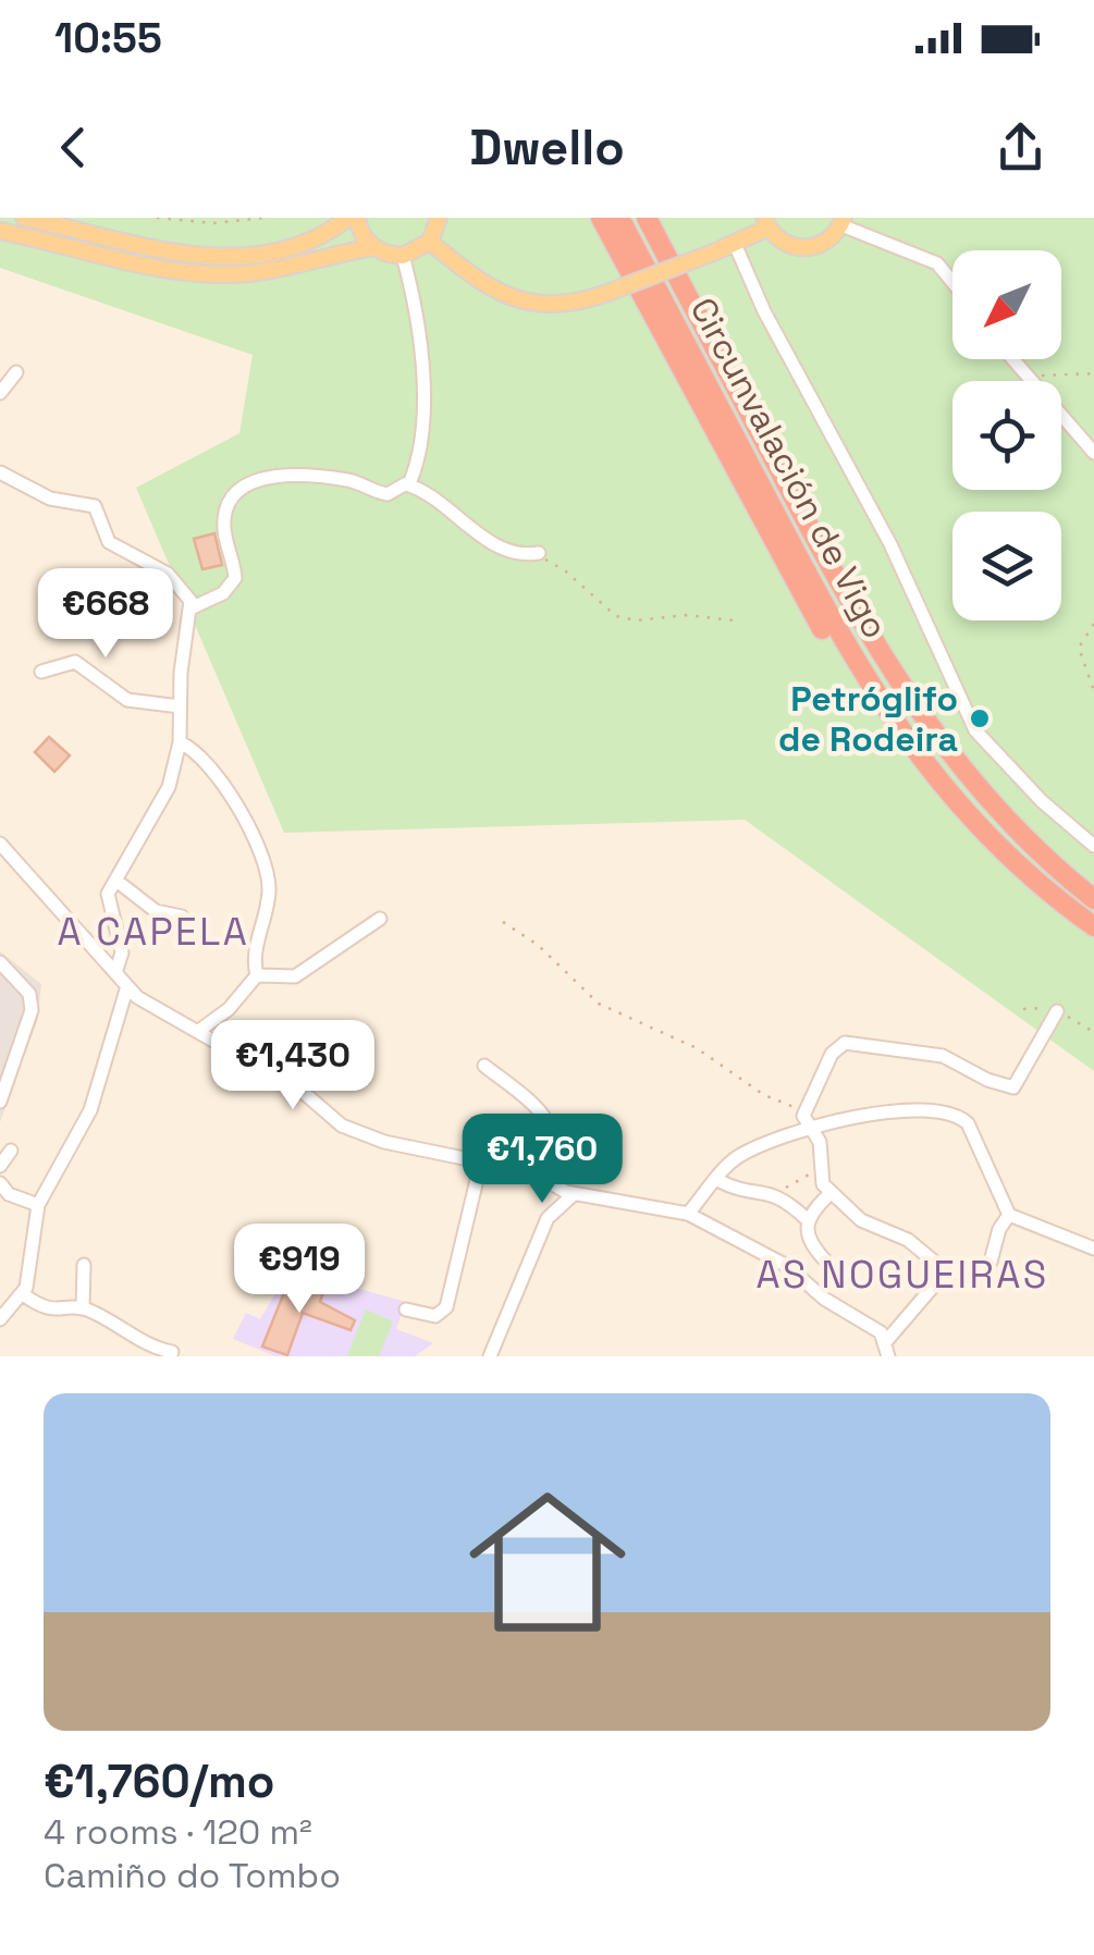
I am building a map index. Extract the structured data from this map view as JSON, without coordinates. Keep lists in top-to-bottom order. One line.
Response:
{"streets":{"highway":["Circunvalación de Vigo"]},"districts":["A CAPELA","AS NOGUEIRAS"],"places":["Petróglifo de Rodeira"],"north":"bottom left","page":{"status":"10:55","header":"Dwello","price":["€668","€1,430","€1,760","€919"],"list":[{"name":"€1,760/mo","note":"4 rooms · 120 m² · Camiño do Tombo"}]}}
